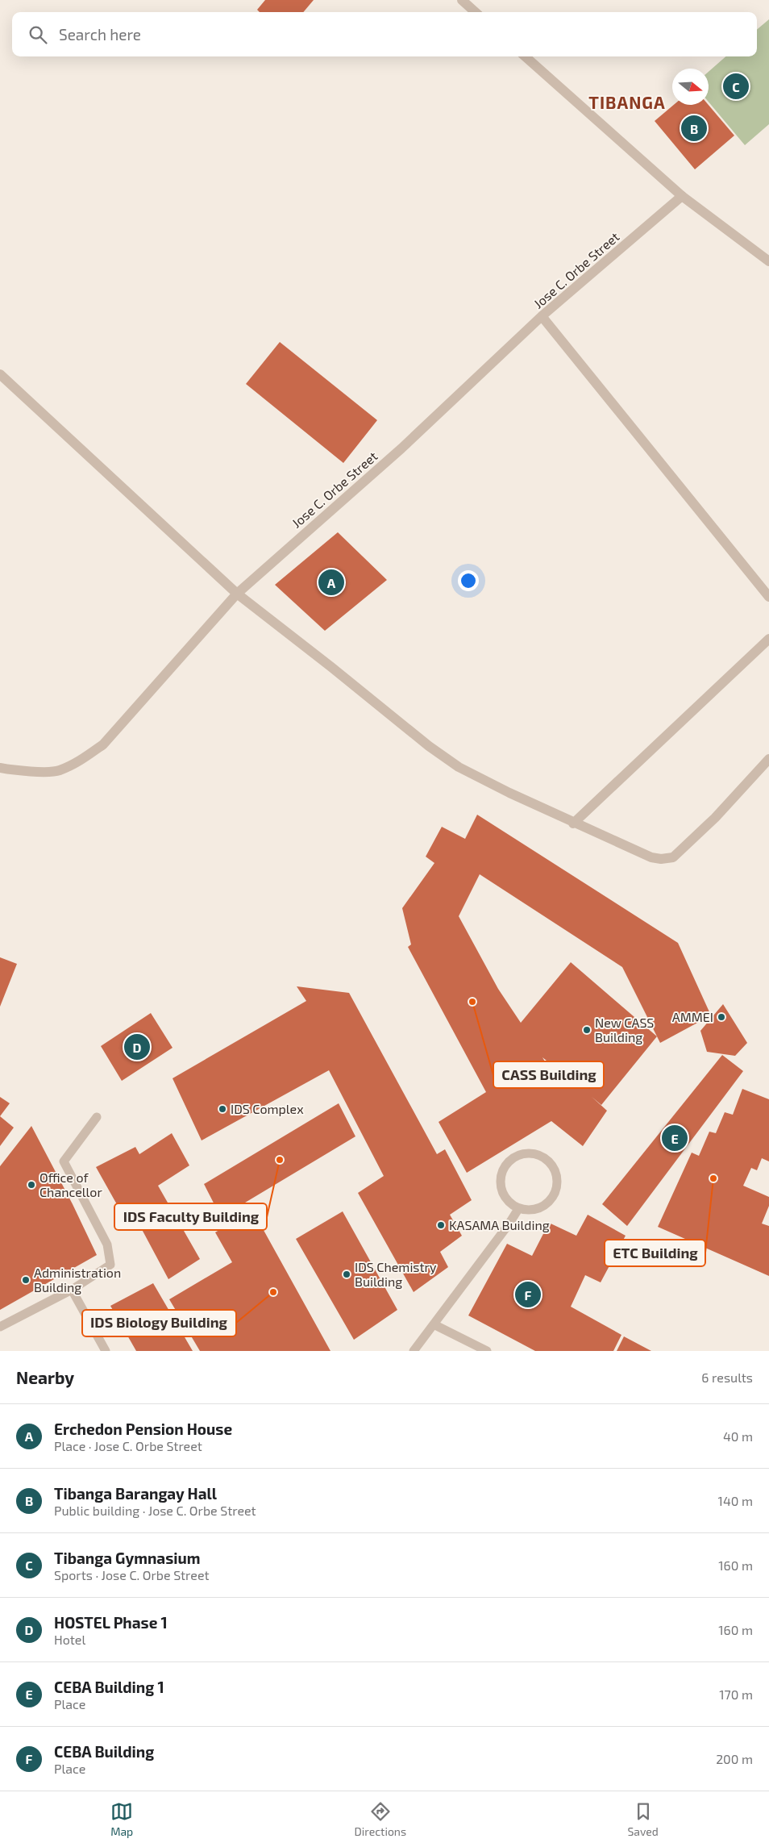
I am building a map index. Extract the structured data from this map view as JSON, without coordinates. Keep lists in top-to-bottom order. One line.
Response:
{"streets":{"street":["Jose C. Orbe Street"]},"districts":["TIBANGA"],"places":["CASS Building","AMMEI","New CASS Building","IDS Complex","IDS Faculty Building","ETC Building","Office of Chancellor","KASAMA Building","IDS Chemistry Building","Administration Building","IDS Biology Building"],"north":"right","page":{"search":"Search here","pins":["C","B","A","D","E","F"],"heading":["Nearby","6 results"],"list":[{"mark":"A","name":"Erchedon Pension House","note":"Place · Jose C. Orbe Street","value":"40 m"},{"mark":"B","name":"Tibanga Barangay Hall","note":"Public building · Jose C. Orbe Street","value":"140 m"},{"mark":"C","name":"Tibanga Gymnasium","note":"Sports · Jose C. Orbe Street","value":"160 m"},{"mark":"D","name":"HOSTEL Phase 1","note":"Hotel","value":"160 m"},{"mark":"E","name":"CEBA Building 1","note":"Place","value":"170 m"},{"mark":"F","name":"CEBA Building","note":"Place","value":"200 m"}],"nav":["Map","Directions","Saved"]}}
